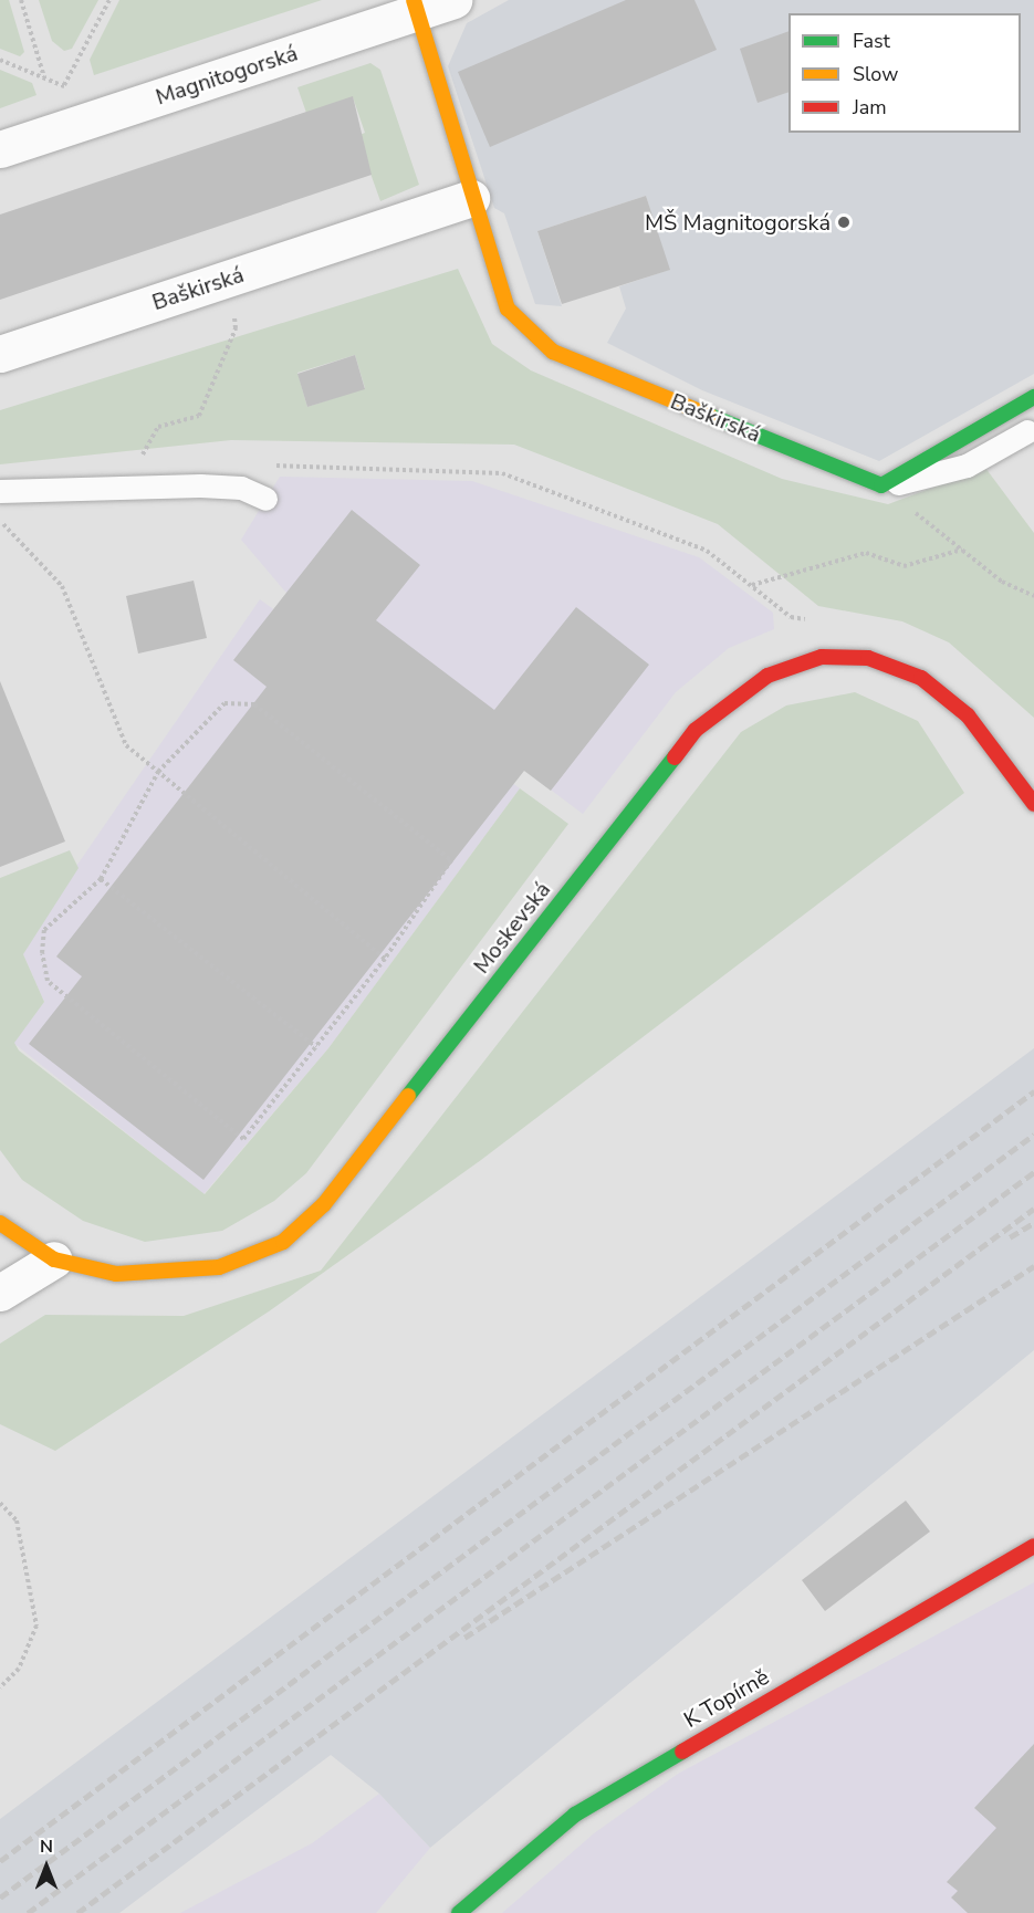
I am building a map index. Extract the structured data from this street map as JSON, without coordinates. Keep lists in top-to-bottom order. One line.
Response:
{"streets":{"street":["Magnitogorská","Baškirská","Moskevská","K Topírně"]},"crossings":[["Magnitogorská","Baškirská"]],"places":["MŠ Magnitogorská"],"legend":["Fast","Slow","Jam"],"north":"top"}
